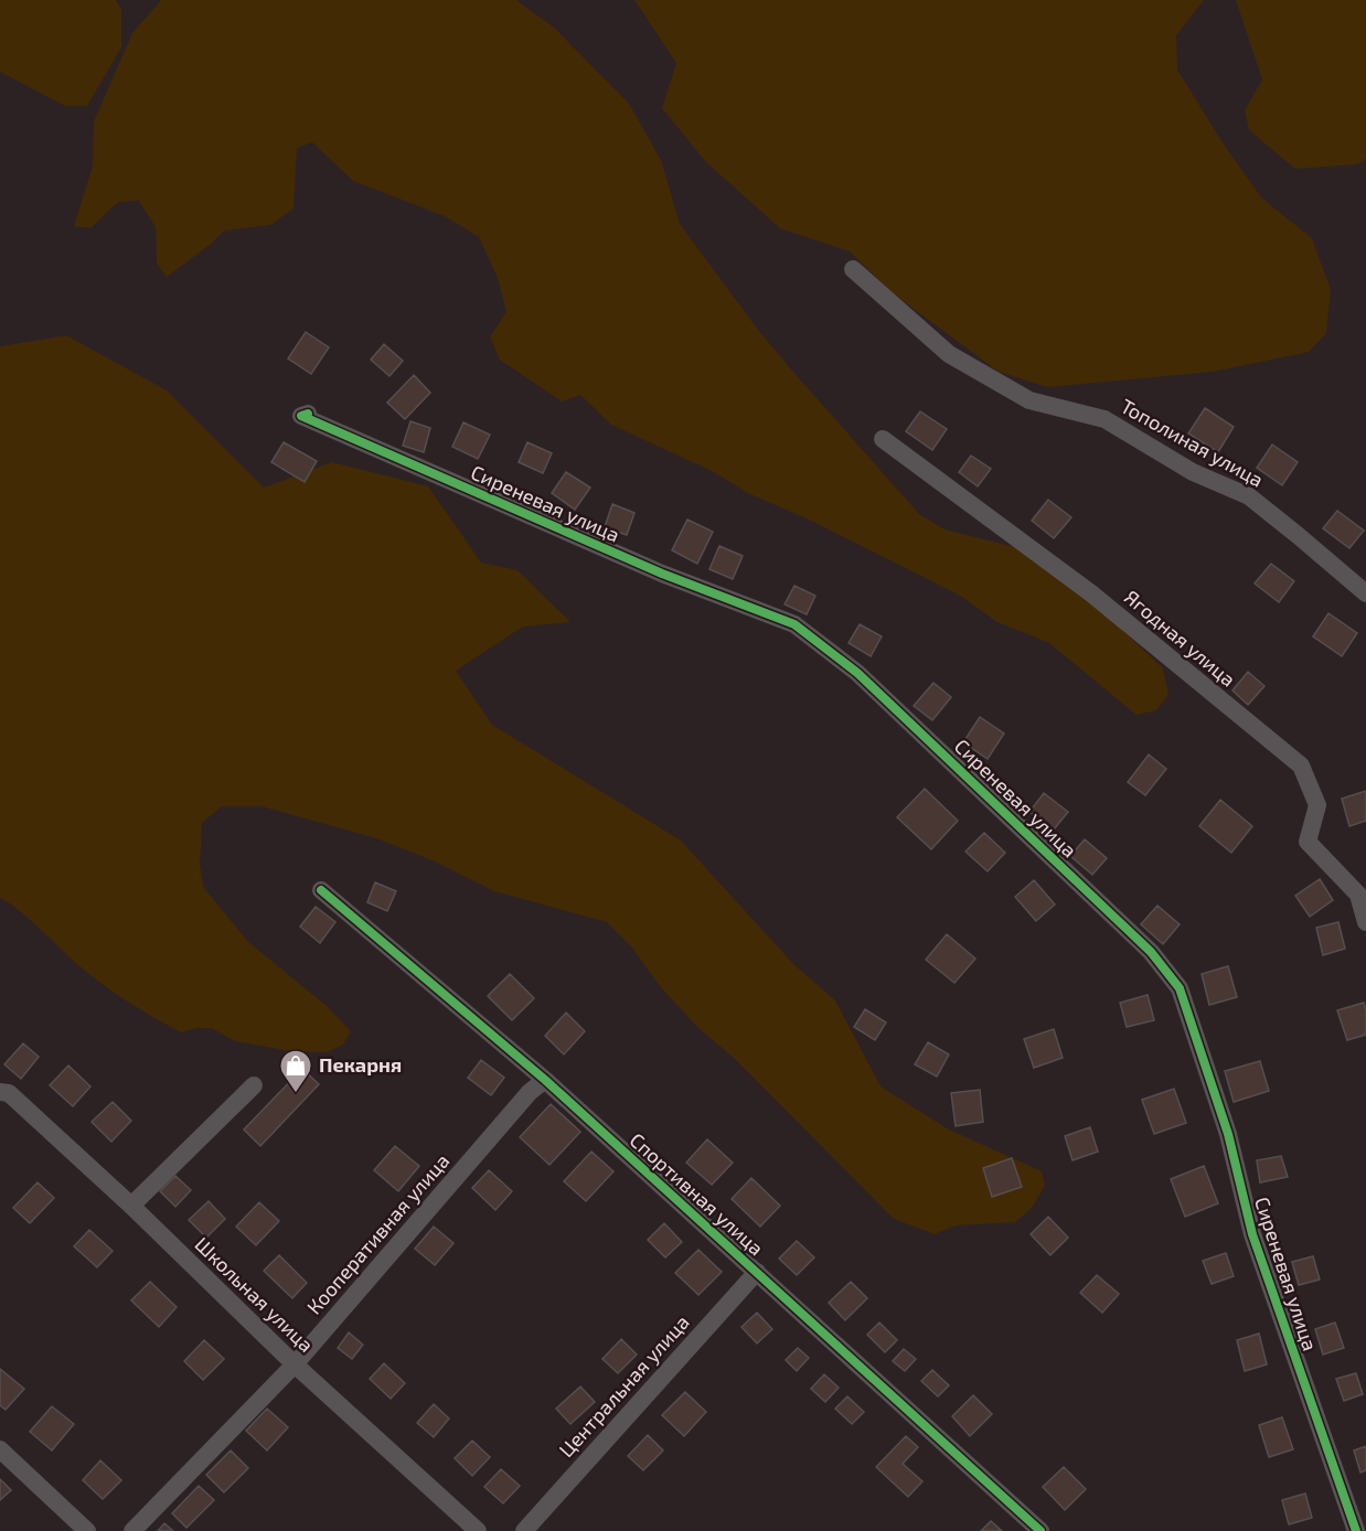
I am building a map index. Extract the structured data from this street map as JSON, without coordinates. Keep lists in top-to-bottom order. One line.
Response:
{"streets":{"street":["Тополиная улица","Сиреневая улица","Ягодная улица","Спортивная улица","Кооперативная улица","Школьная улица","Центральная улица"]},"crossings":[["Спортивная улица","Кооперативная улица"],["Спортивная улица","Центральная улица"],["Кооперативная улица","Школьная улица"]],"places":{"shop":["Пекарня"]}}
